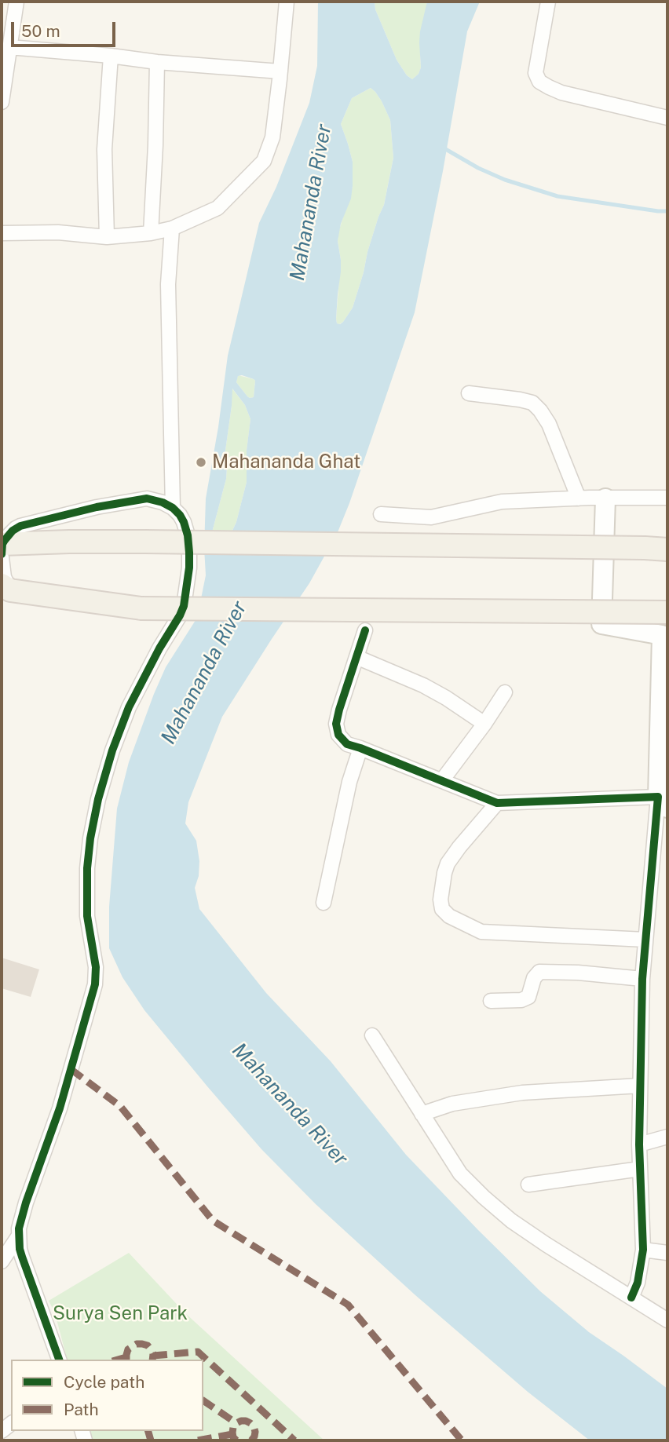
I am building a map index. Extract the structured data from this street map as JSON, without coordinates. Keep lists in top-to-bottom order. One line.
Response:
{"water":["Mahananda River"],"parks":["Surya Sen Park"],"places":["Mahananda Ghat"],"legend":["Cycle path","Path"],"scale_bar":"50 m"}
